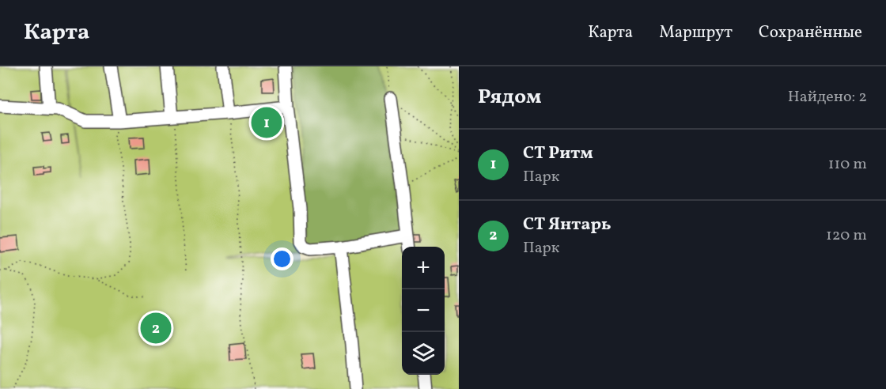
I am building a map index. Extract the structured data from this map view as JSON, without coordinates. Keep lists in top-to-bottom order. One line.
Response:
{"page":{"header":"Карта","nav":["Карта","Маршрут","Сохранённые"],"heading":["Рядом","Найдено: 2"],"pins":["1","2"],"list":[{"mark":"1","name":"СТ Ритм","note":"Парк","value":"110 m"},{"mark":"2","name":"СТ Янтарь","note":"Парк","value":"120 m"}],"map_buttons":["+","−"]}}
